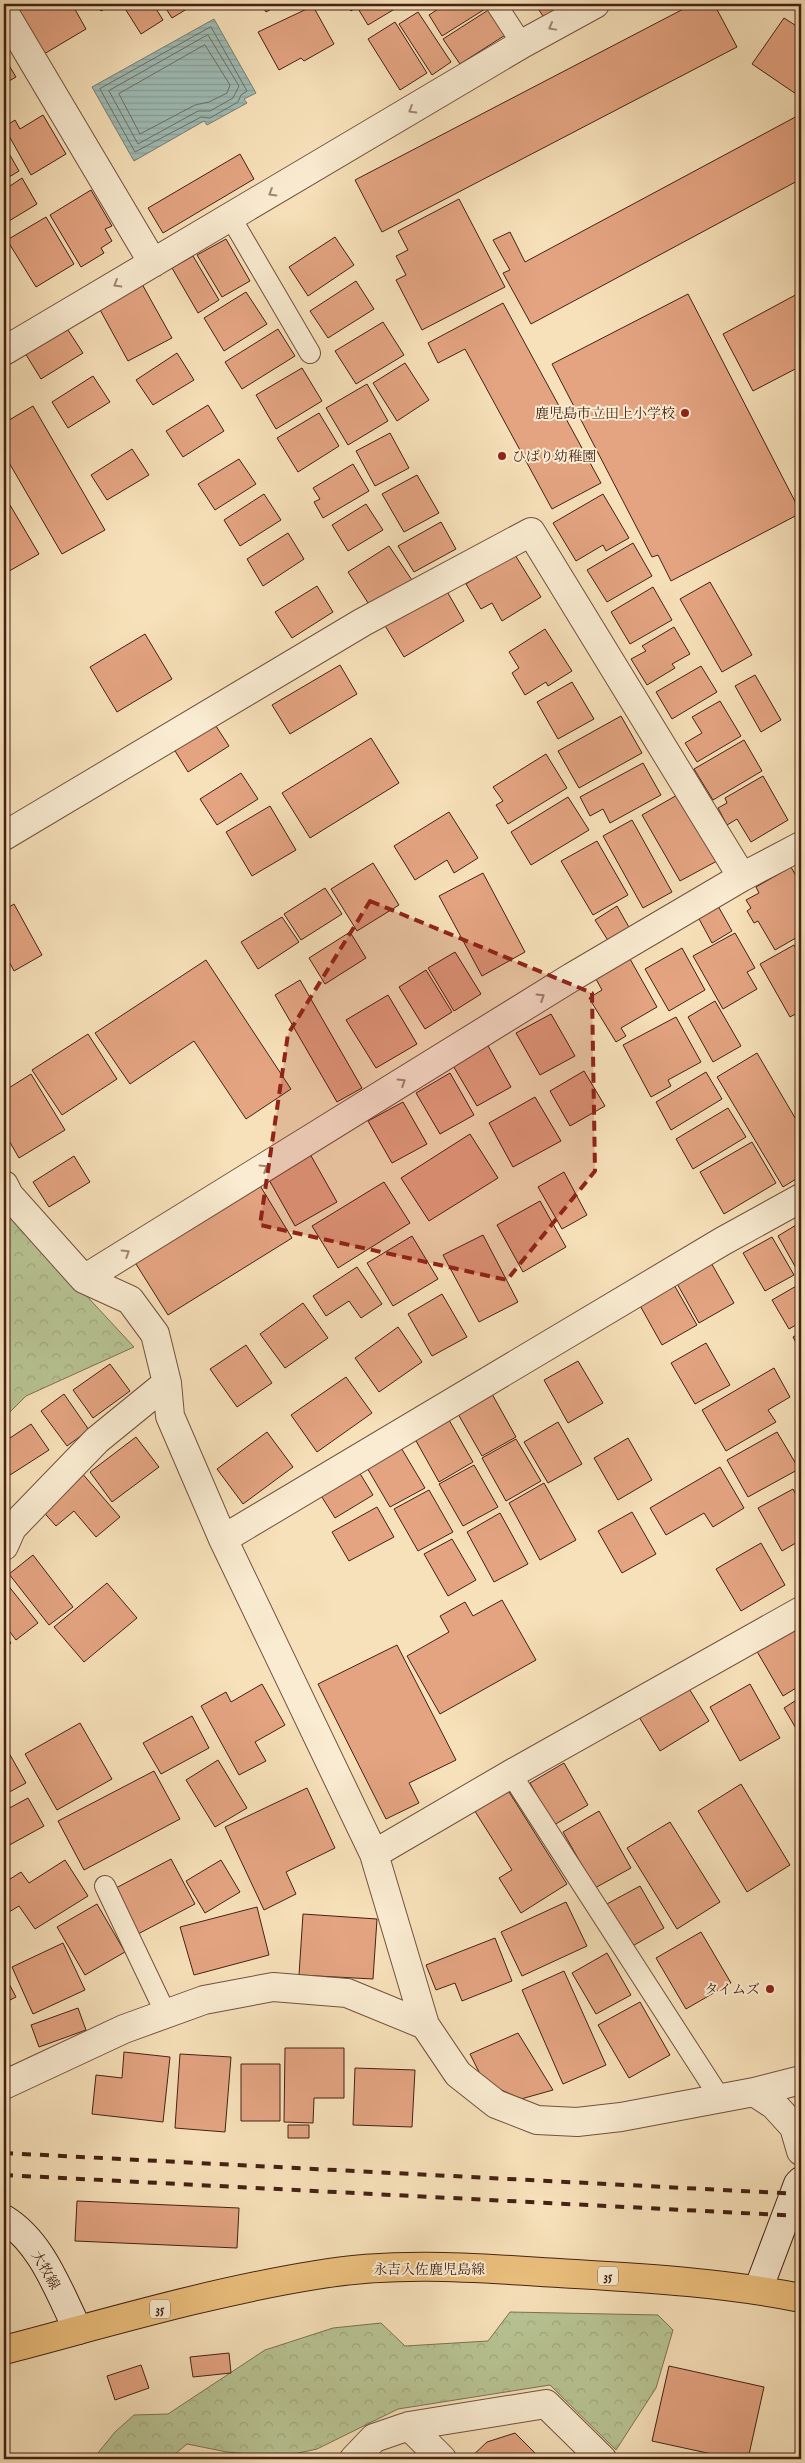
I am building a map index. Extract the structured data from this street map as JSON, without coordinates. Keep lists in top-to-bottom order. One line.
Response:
{"streets":{"main road":["永吉入佐鹿児島線","35"],"street":["大牧線"]},"crossings":[["永吉入佐鹿児島線","大牧線"]],"places":["鹿児島市立田上小学校","ひばり幼稚園","タイムズ"]}
